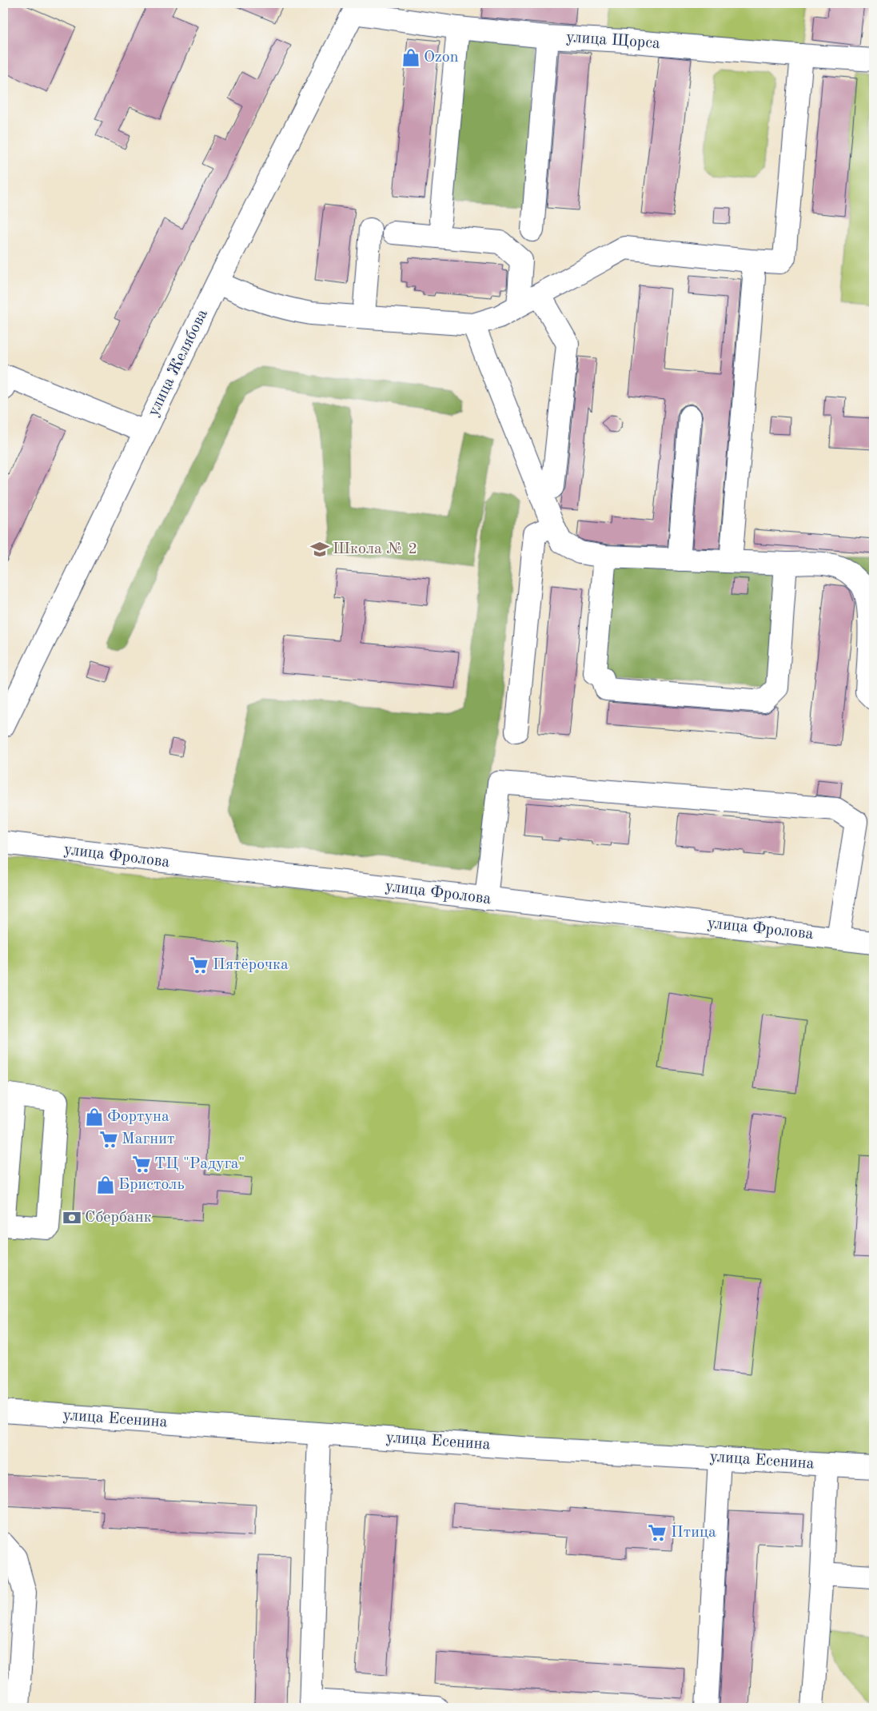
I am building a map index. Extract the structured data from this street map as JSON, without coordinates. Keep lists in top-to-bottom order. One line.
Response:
{"streets":{"street":["улица Щорса","улица Желябова","улица Фролова","улица Есенина"]},"crossings":[["улица Щорса","улица Желябова"]],"places":{"shop":["Ozon","Фортуна","Бристоль"],"school or university":["Школа № 2"],"supermarket":["Пятёрочка","Магнит","ТЦ \"Радуга\"","Птица"],"bank":["Сбербанк"]}}
